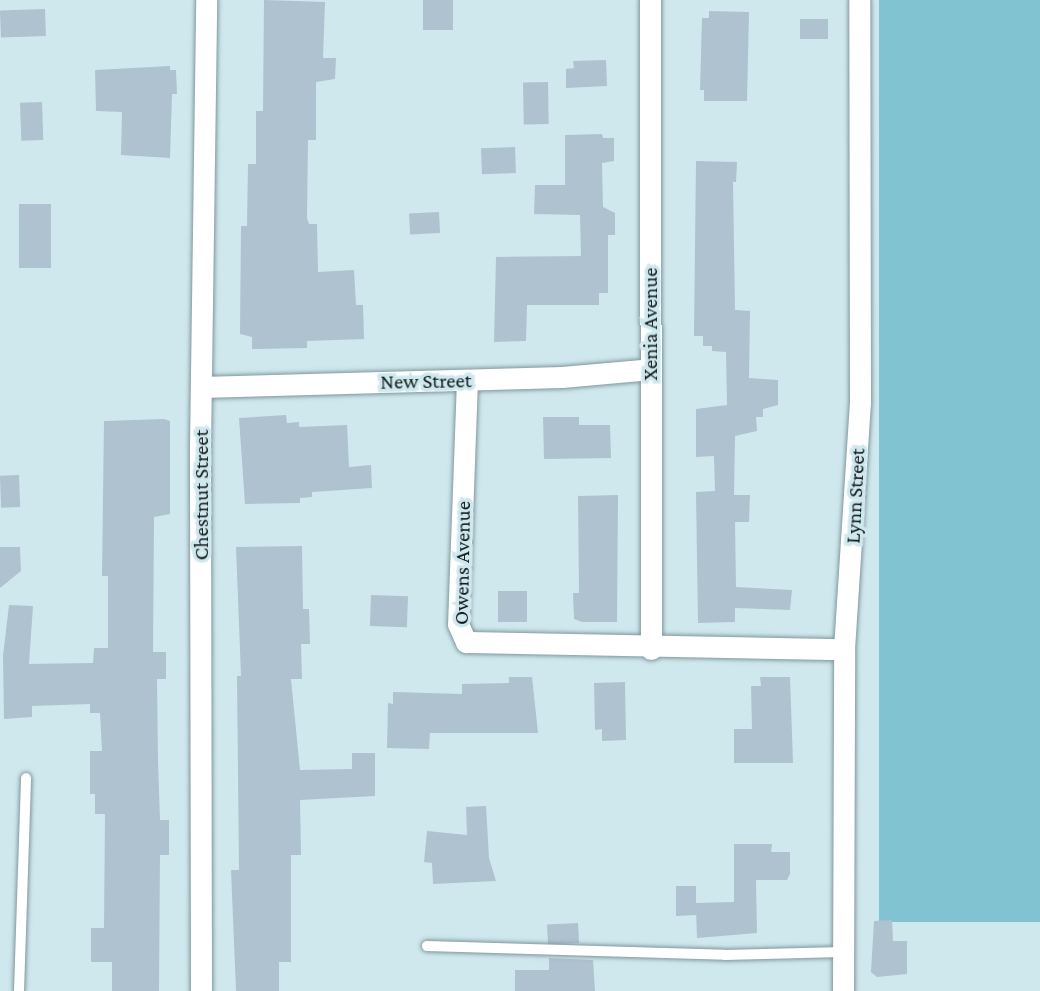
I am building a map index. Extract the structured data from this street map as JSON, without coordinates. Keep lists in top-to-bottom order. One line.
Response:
{"streets":{"street":["Xenia Avenue","New Street","Chestnut Street","Lynn Street","Owens Avenue"]},"crossings":[["Xenia Avenue","New Street"],["Xenia Avenue","Owens Avenue"],["New Street","Chestnut Street"],["New Street","Owens Avenue"]]}
